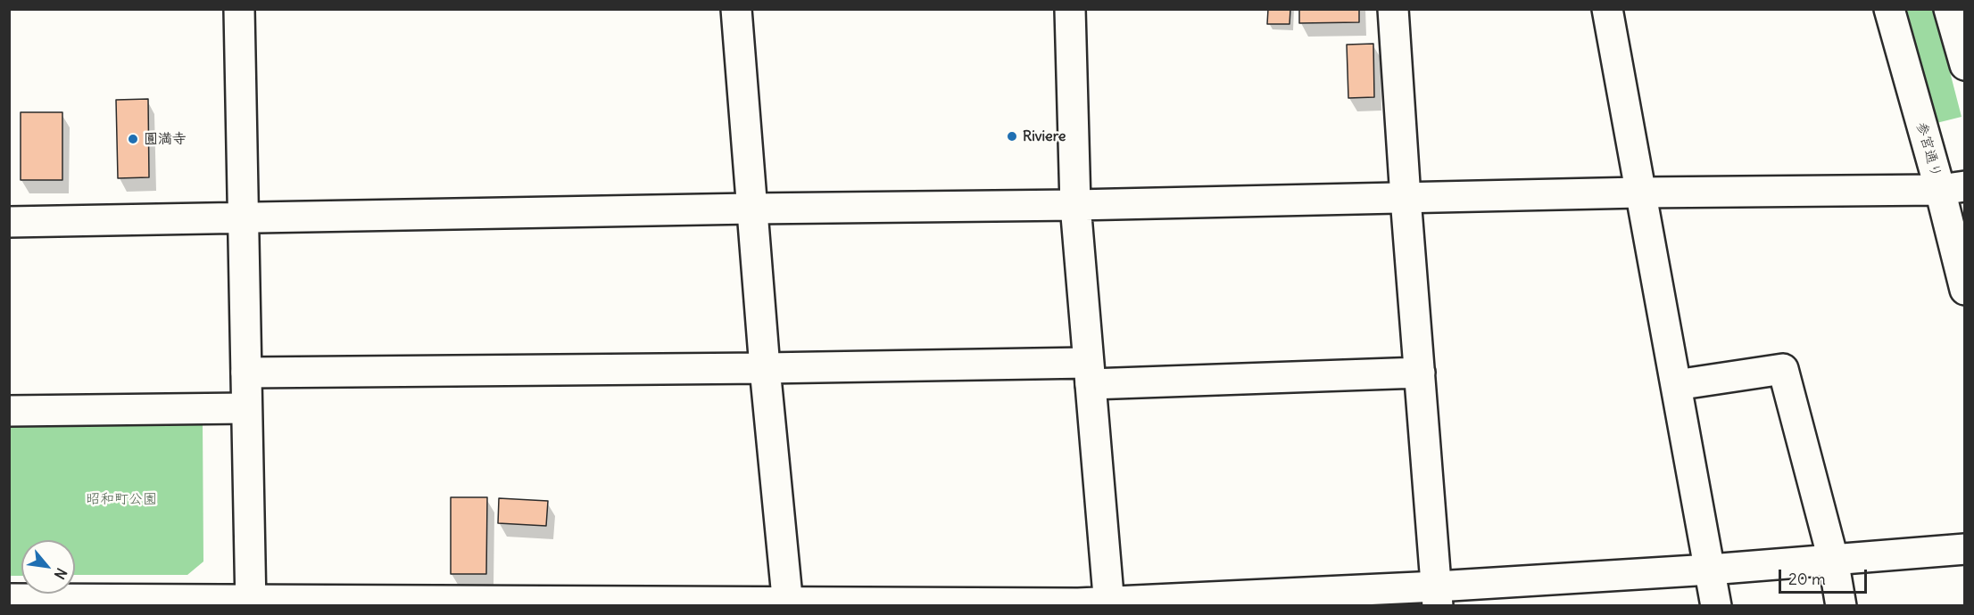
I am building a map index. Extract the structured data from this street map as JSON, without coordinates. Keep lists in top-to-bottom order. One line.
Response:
{"streets":{"street":["参宮通り"]},"parks":["昭和町公園"],"places":["Riviere","圓満寺"],"scale_bar":"20 m","north":"bottom right"}
